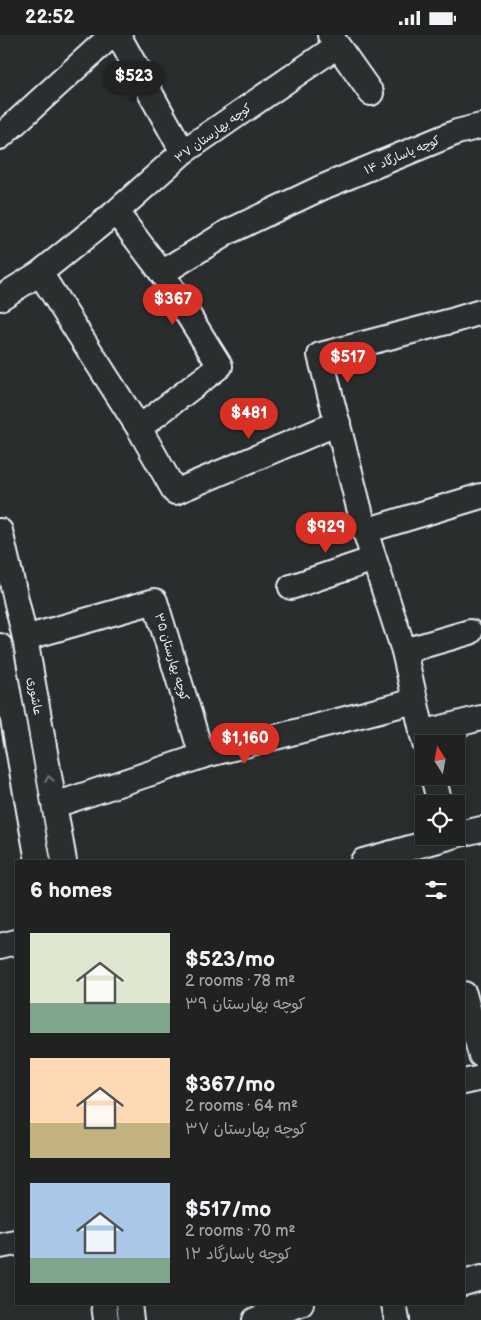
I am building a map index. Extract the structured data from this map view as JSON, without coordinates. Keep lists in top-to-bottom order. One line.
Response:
{"streets":{"street":["کوچه بهارستان ۳۷","کوچه پاسارگاد ۱۴","کوچه بهارستان ۳۵","عاشوری"]},"crossings":[["کوچه بهارستان ۳۵","عاشوری"]],"north":"top","page":{"status":"22:52","price":["$523","$367","$517","$481","$929","$1,160"],"heading":"6 homes","list":[{"name":"$523/mo","note":"2 rooms · 78 m² · کوچه بهارستان ۳۹"},{"name":"$367/mo","note":"2 rooms · 64 m² · کوچه بهارستان ۳۷"},{"name":"$517/mo","note":"2 rooms · 70 m² · کوچه پاسارگاد ۱۲"}]}}
